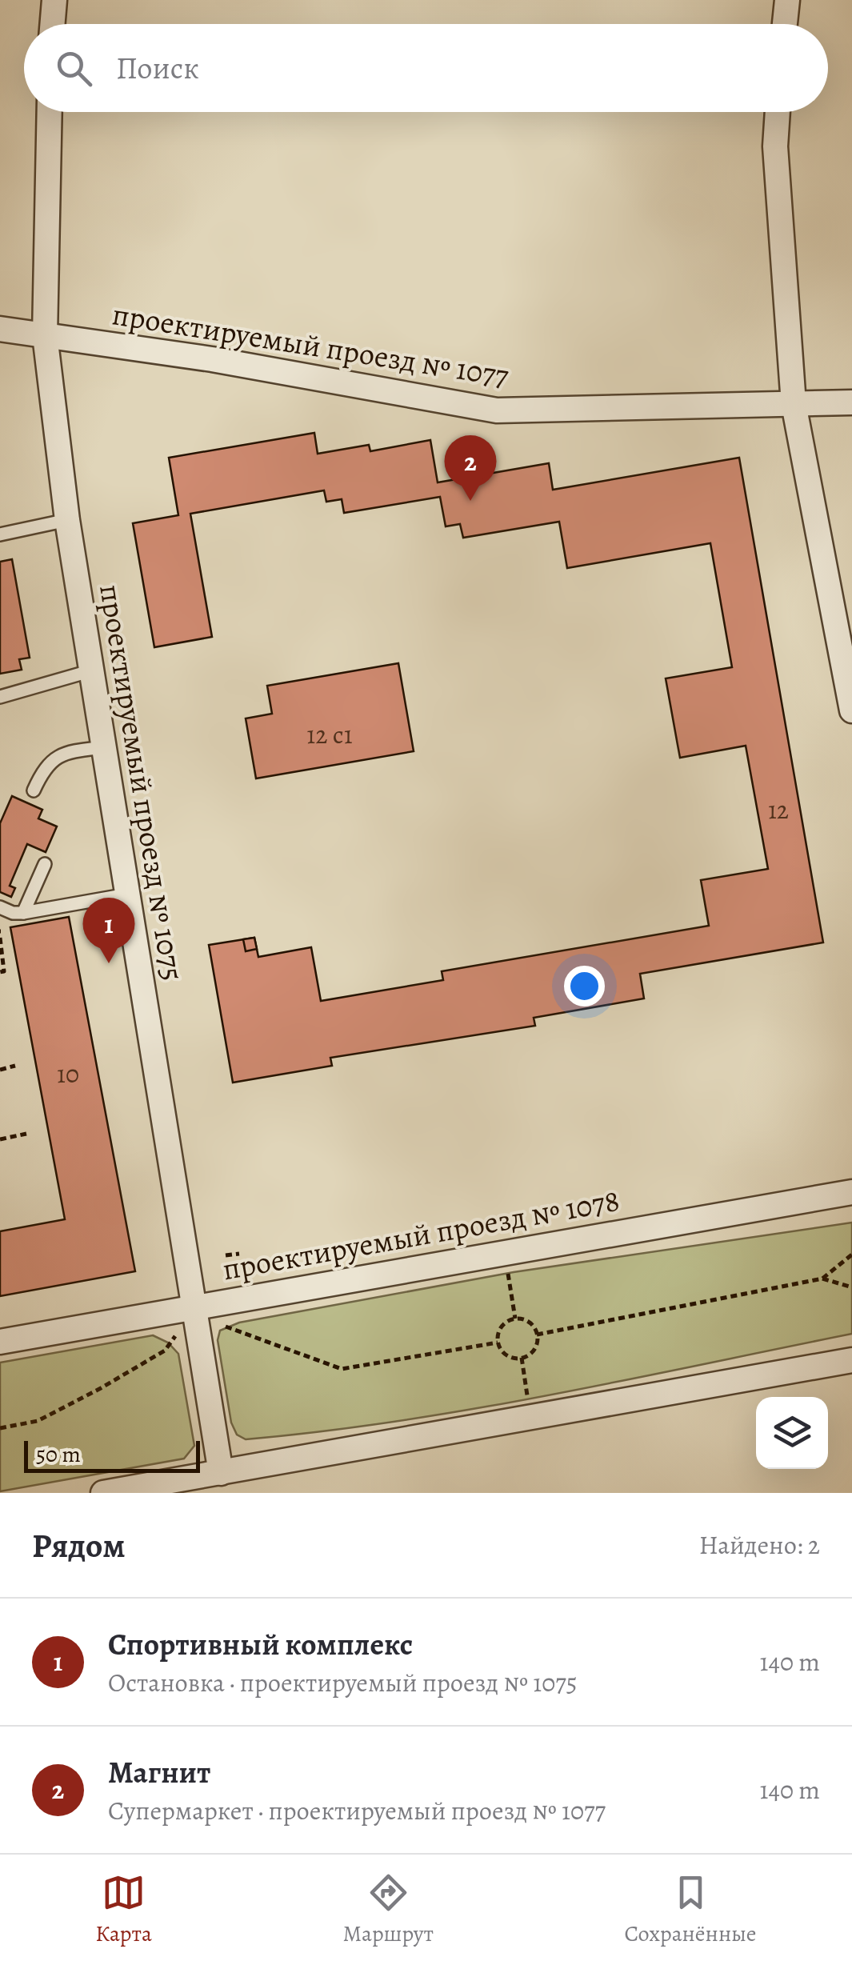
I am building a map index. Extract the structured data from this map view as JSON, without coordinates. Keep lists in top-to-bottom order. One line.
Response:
{"streets":{"street":["проектируемый проезд № 1077","проектируемый проезд № 1075","проектируемый проезд № 1078"]},"crossings":[["проектируемый проезд № 1077","проектируемый проезд № 1075"],["проектируемый проезд № 1075","проектируемый проезд № 1078"]],"house_numbers":["12 с1","12","10"],"scale_bar":"50 m","page":{"search":"Поиск","pins":["2","1"],"scale":"50 m","heading":["Рядом","Найдено: 2"],"list":[{"mark":"1","name":"Спортивный комплекс","note":"Остановка · проектируемый проезд № 1075","value":"140 m"},{"mark":"2","name":"Магнит","note":"Супермаркет · проектируемый проезд № 1077","value":"140 m"}],"nav":["Карта","Маршрут","Сохранённые"]}}
